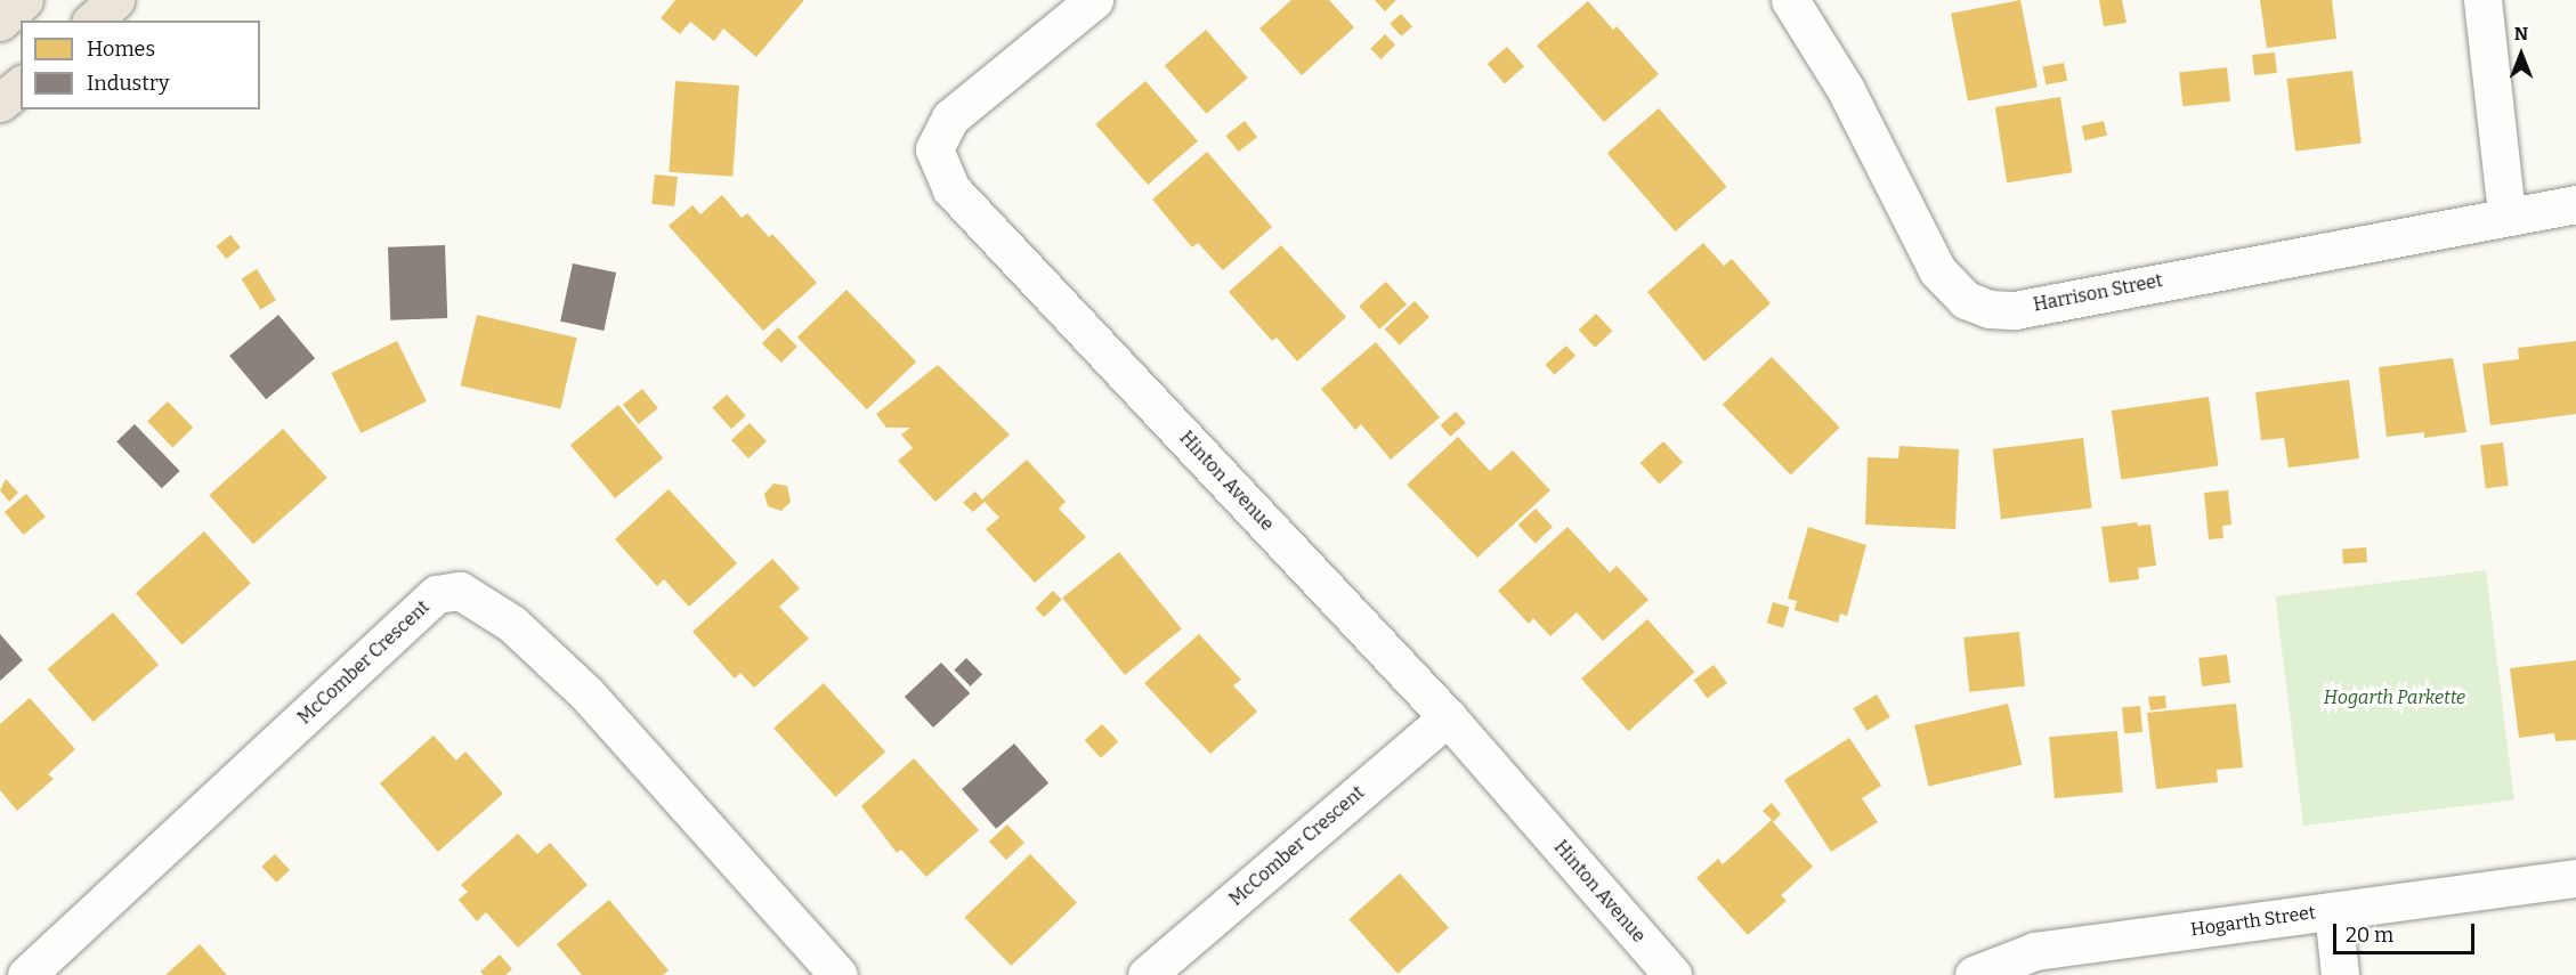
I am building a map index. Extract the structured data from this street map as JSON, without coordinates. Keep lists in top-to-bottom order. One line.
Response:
{"streets":{"street":["Harrison Street","Hinton Avenue","McComber Crescent","Hogarth Street"]},"crossings":[["Hinton Avenue","McComber Crescent"]],"parks":["Hogarth Parkette"],"legend":["Homes","Industry"],"scale_bar":"20 m","north":"top"}
